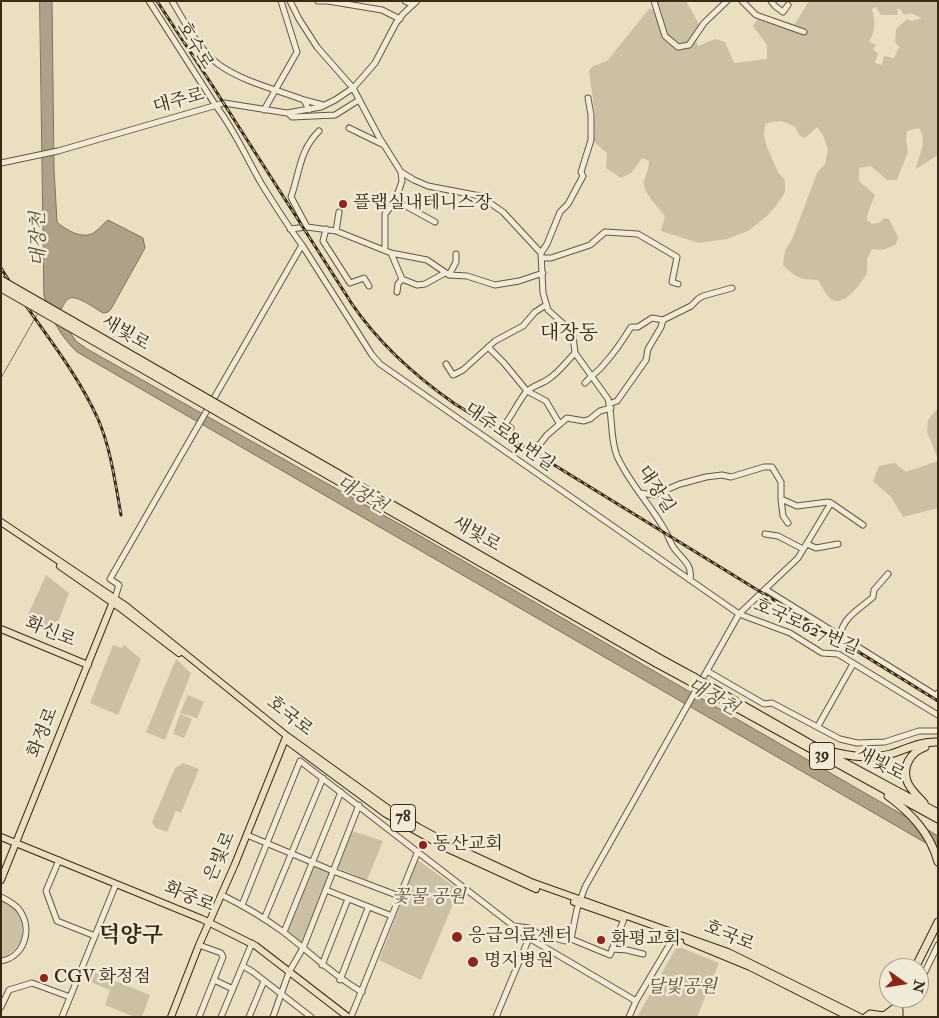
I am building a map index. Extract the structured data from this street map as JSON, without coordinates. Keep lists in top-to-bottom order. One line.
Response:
{"streets":{"highway":["새빛로","39"],"main road":["화신로","호국로","화정로","78","은빛로","화중로"],"street":["호수로","대주로","대주로84번길","대장길","호국로627번길"]},"crossings":[["호수로","대주로"],["호수로","대주로84번길"],["대주로","대주로84번길"],["대주로84번길","대장길"],["대주로84번길","호국로627번길"],["호국로627번길","호국로"],["화신로","화정로"],["호국로","화정로"],["호국로","은빛로"],["화정로","화중로"],["은빛로","화중로"]],"districts":["대장동","덕양구"],"water":["대장천"],"parks":["꽃물 공원","달빛공원"],"places":["플랩실내테니스장","동산교회","응급의료센터","화평교회","명지병원","CGV 화정점"],"north":"right"}
